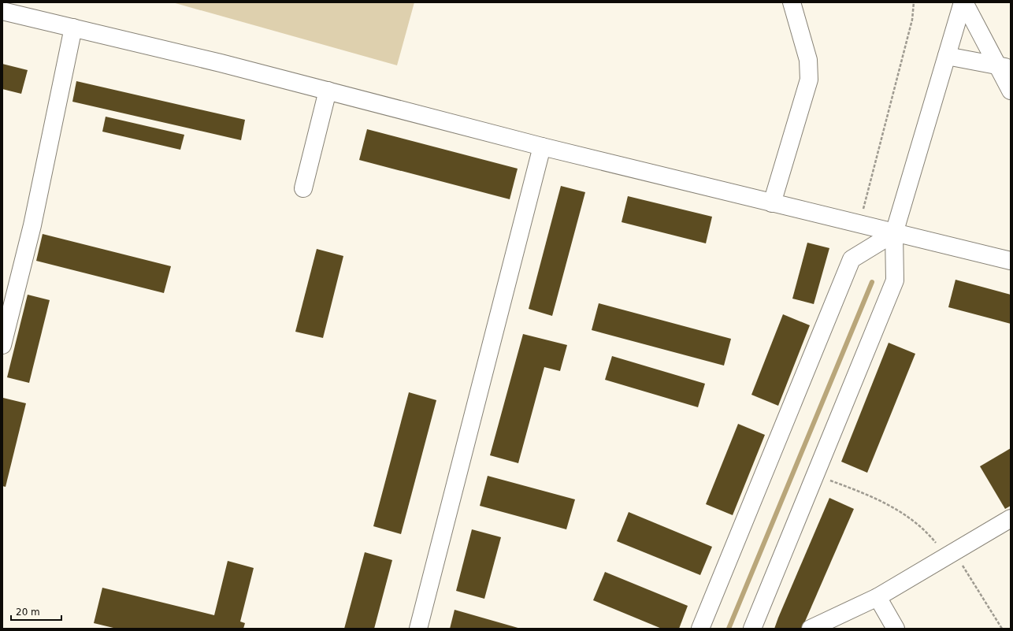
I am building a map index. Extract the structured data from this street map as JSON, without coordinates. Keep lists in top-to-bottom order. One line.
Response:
{"scale_bar":"20 m"}
